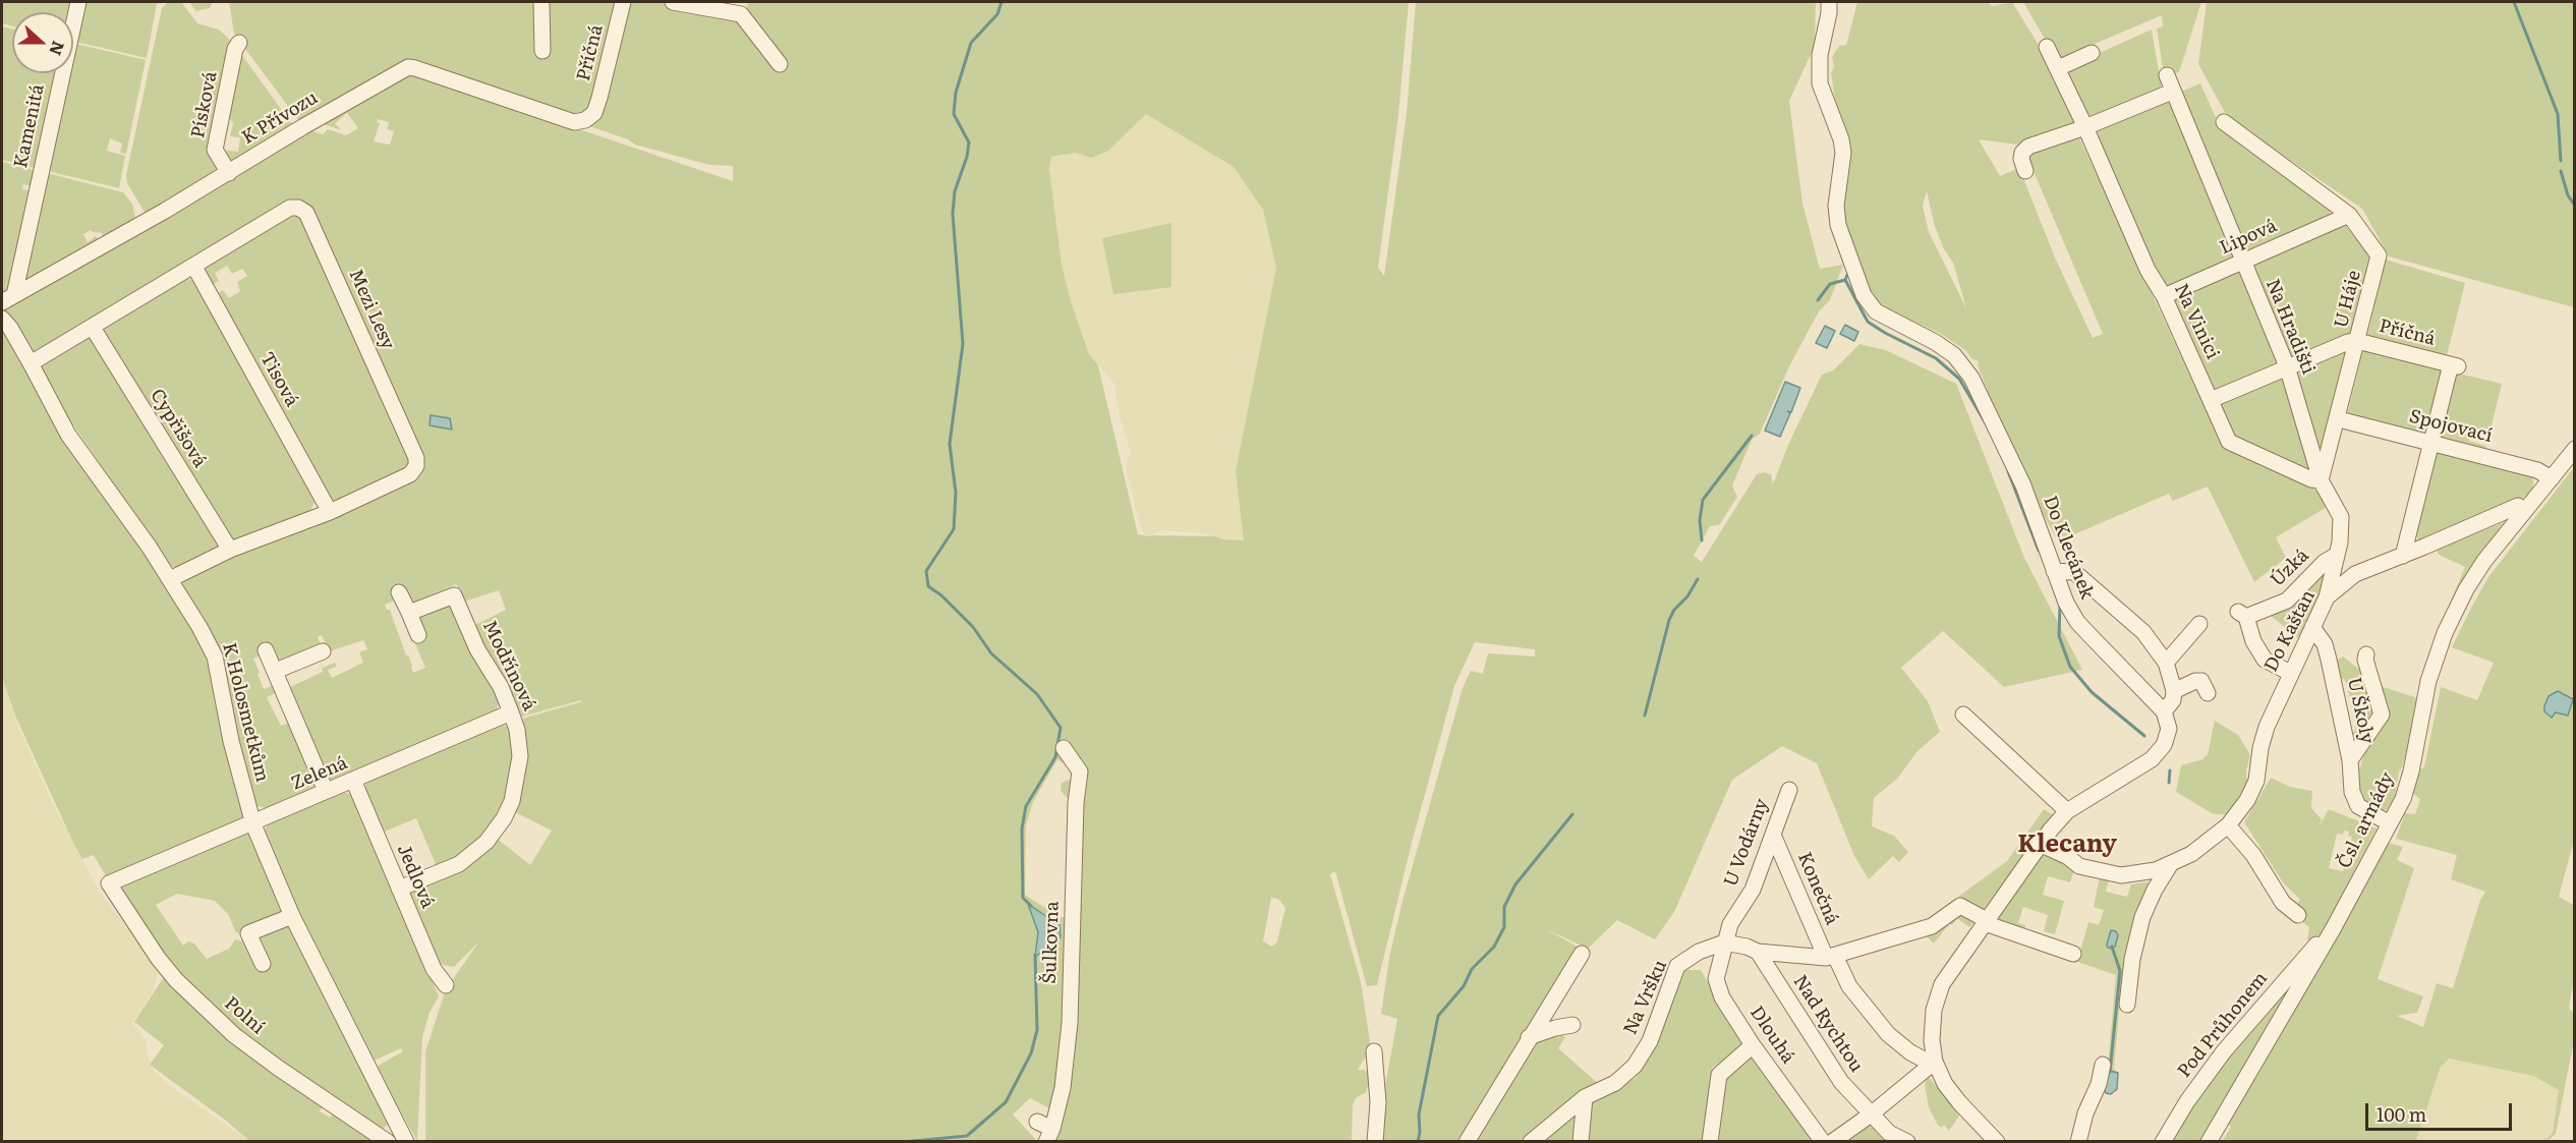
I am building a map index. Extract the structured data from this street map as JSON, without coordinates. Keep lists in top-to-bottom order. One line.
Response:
{"streets":{"street":["Příčná","Písková","K Přívozu","Kamenitá","Lipová","U Háje","Mezi Lesy","Na Vinici","Na Hradišti","Tisová","Spojovací","Cypřišová","Do Klecánek","Úzká","Do Kaštan","Modřínová","U Školy","K Holosmetkům","Zelená","Čsl. armády","U Vodárny","Jedlová","Konečná","Šulkovna","Na Vršku","Polní","Nad Rychtou","Pod Průhonem","Dlouhá"]},"crossings":[["Příčná","K Přívozu"],["Příčná","U Háje"],["Příčná","Na Vinici"],["Příčná","Na Hradišti"],["Příčná","Spojovací"],["Písková","K Přívozu"],["K Přívozu","Kamenitá"],["Lipová","U Háje"],["Lipová","Na Vinici"],["Lipová","Na Hradišti"],["U Háje","Na Vinici"],["U Háje","Na Hradišti"],["U Háje","Spojovací"],["Mezi Lesy","Tisová"],["Mezi Lesy","Cypřišová"],["Mezi Lesy","K Holosmetkům"],["Na Vinici","Na Hradišti"],["Na Hradišti","Úzká"],["Na Hradišti","Do Kaštan"],["Spojovací","Čsl. armády"],["Úzká","Do Kaštan"],["Do Kaštan","U Školy"],["Do Kaštan","Čsl. armády"],["Modřínová","Zelená"],["Modřínová","Jedlová"],["U Školy","Čsl. armády"],["K Holosmetkům","Zelená"],["Zelená","Jedlová"],["Zelená","Polní"],["Čsl. armády","Pod Průhonem"],["U Vodárny","Konečná"],["U Vodárny","Na Vršku"],["U Vodárny","Dlouhá"],["Na Vršku","Dlouhá"]],"districts":["Klecany"],"scale_bar":"100 m","north":"right"}
